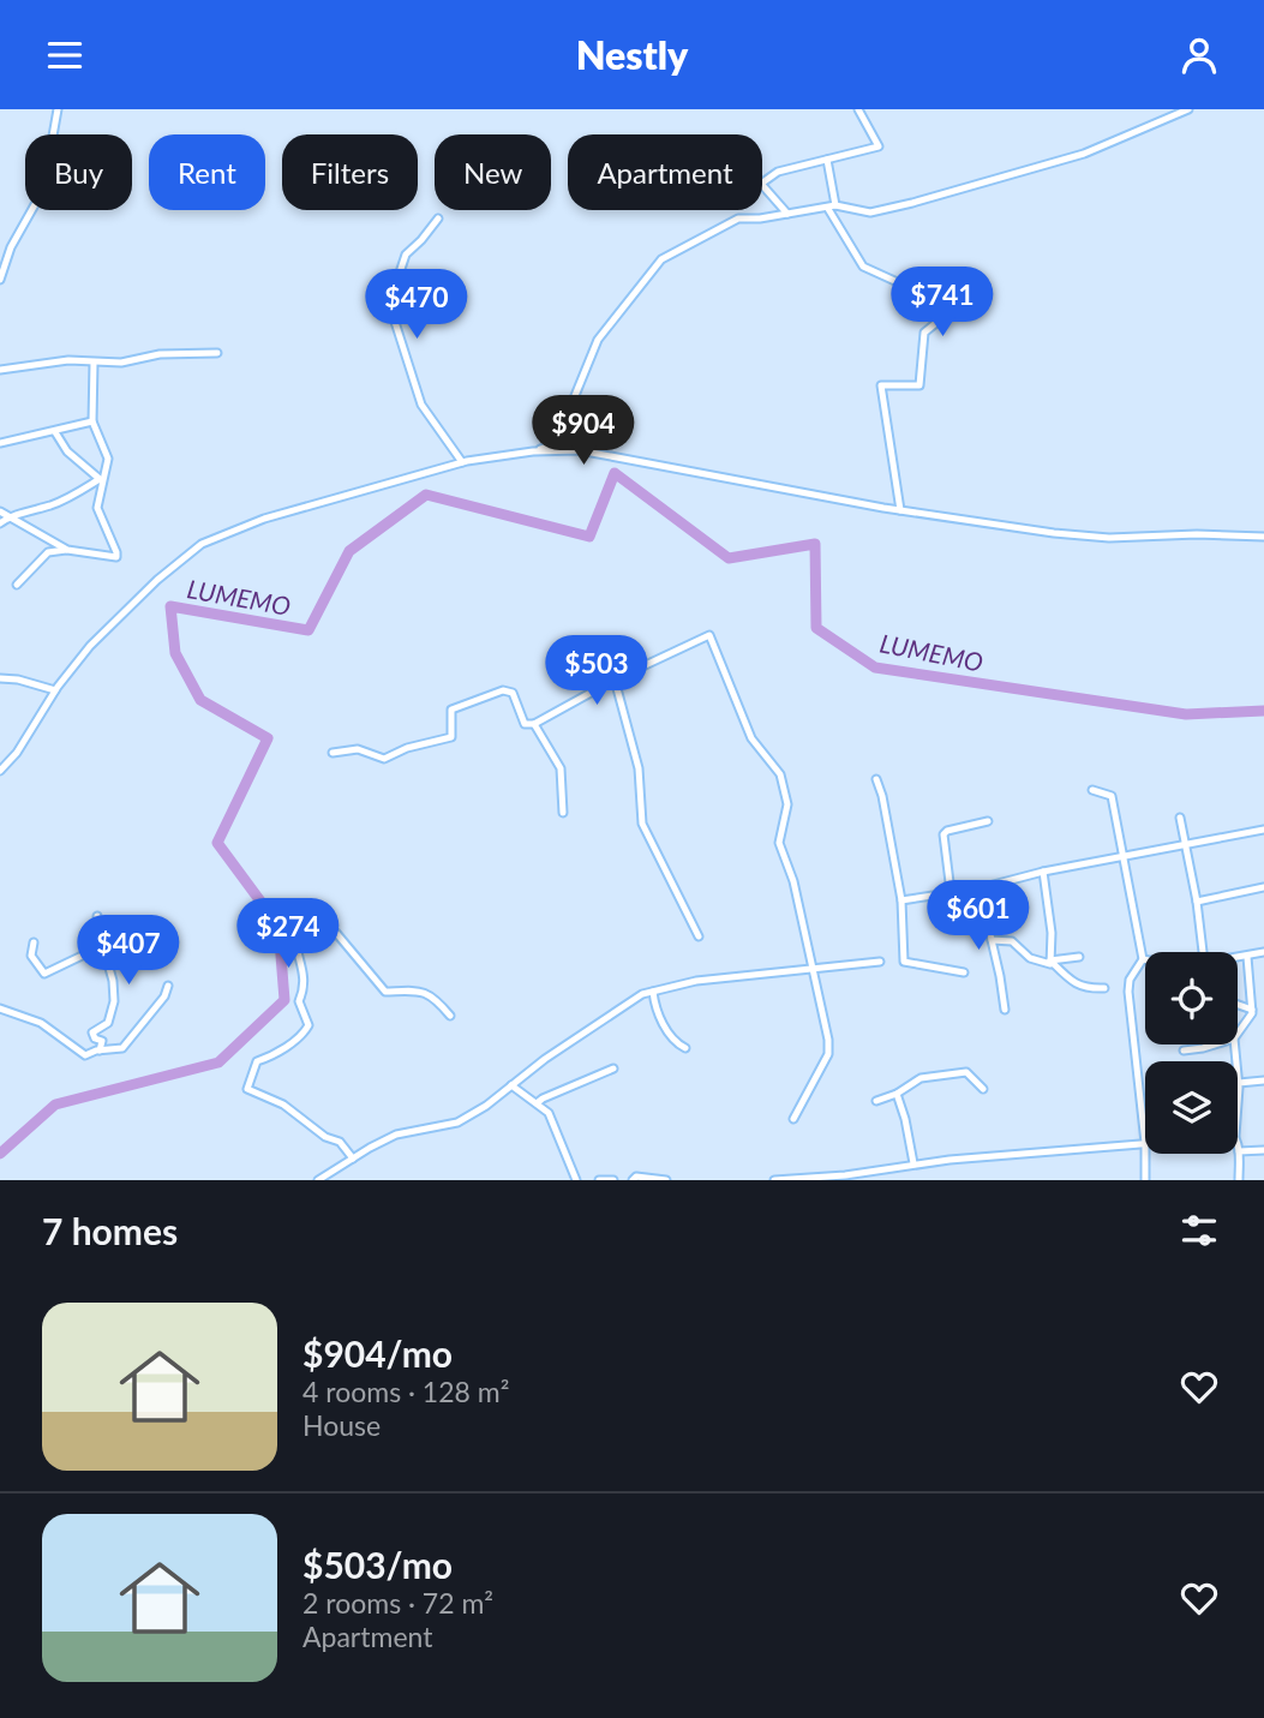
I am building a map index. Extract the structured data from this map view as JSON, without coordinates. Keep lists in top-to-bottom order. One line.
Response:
{"water":["LUMEMO"],"page":{"header":"Nestly","chip":["Buy","Rent","Filters","New","Apartment"],"price":["$741","$470","$904","$503","$601","$274","$407"],"heading":"7 homes","list":[{"name":"$904/mo","note":"4 rooms · 128 m² · House"},{"name":"$503/mo","note":"2 rooms · 72 m² · Apartment"}]}}
